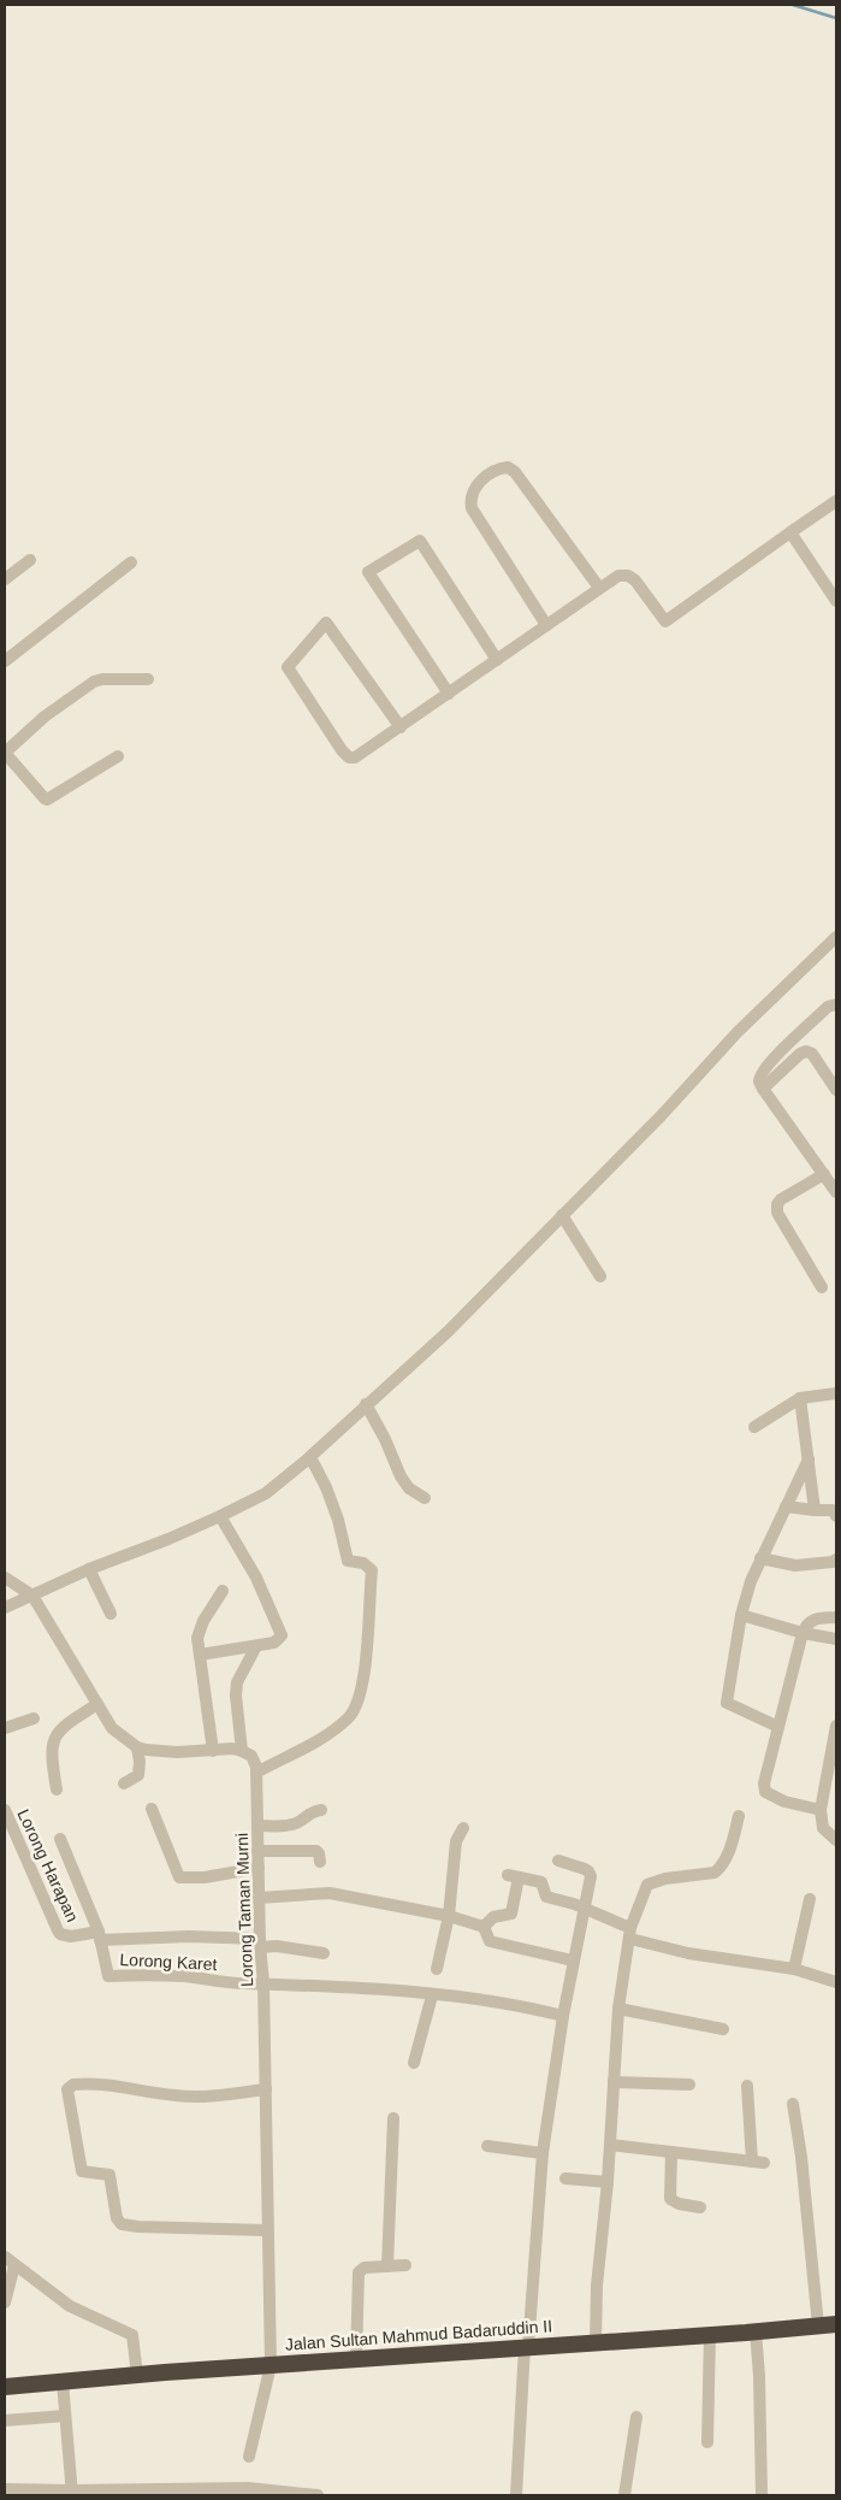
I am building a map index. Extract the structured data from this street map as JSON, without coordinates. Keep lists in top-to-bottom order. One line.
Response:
{"streets":{"highway":["Jalan Sultan Mahmud Badaruddin II"],"street":["Lorong Harapan","Lorong Taman Murni","Lorong Karet"]},"crossings":[["Lorong Harapan","Lorong Karet"],["Lorong Taman Murni","Lorong Karet"],["Lorong Taman Murni","Jalan Sultan Mahmud Badaruddin II"]]}
